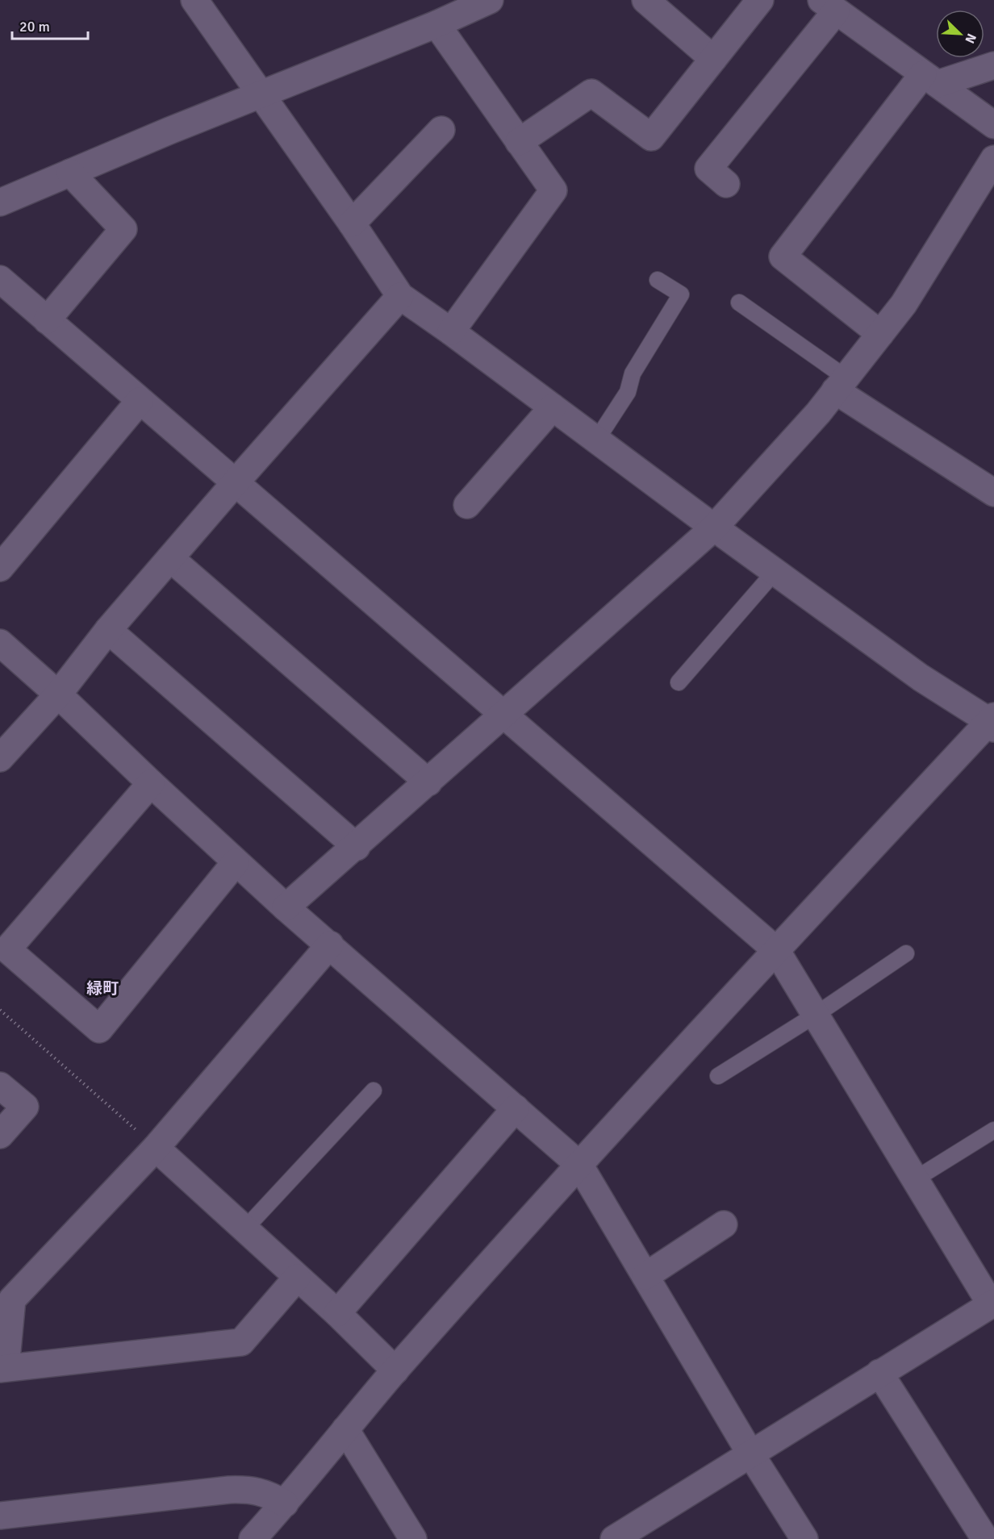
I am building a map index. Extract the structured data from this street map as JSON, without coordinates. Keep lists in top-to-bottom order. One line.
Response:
{"districts":["緑町"],"scale_bar":"20 m","north":"bottom right"}
